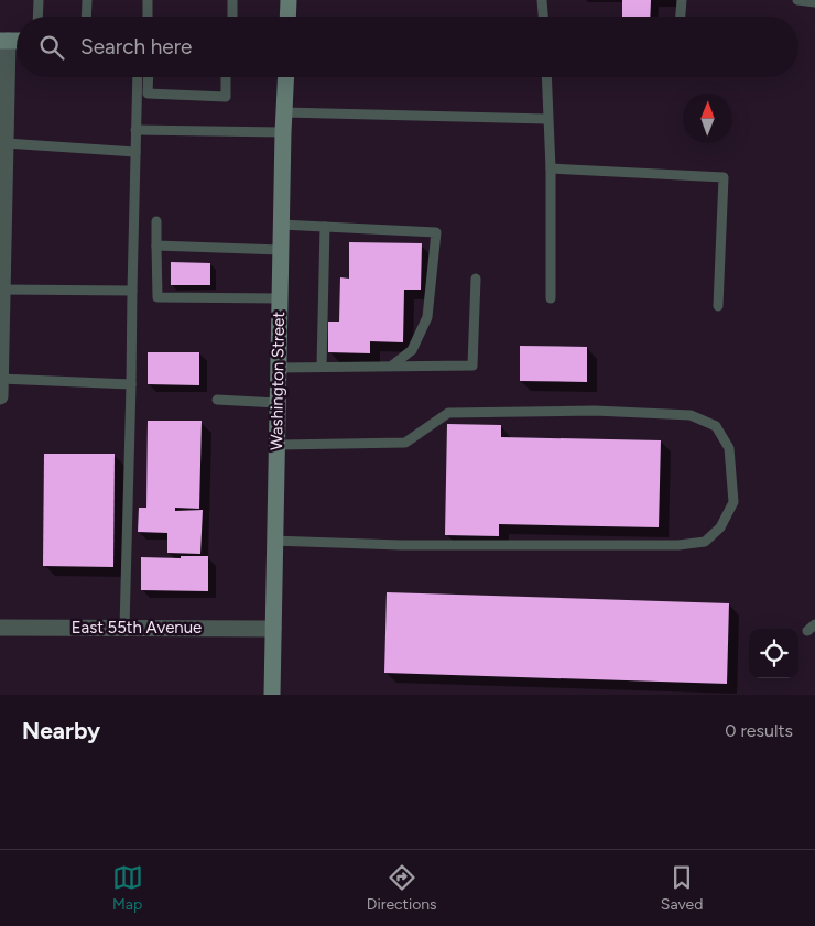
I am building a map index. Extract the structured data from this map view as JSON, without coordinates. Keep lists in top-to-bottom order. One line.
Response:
{"streets":{"main road":["Washington Street"],"street":["East 55th Avenue"]},"crossings":[["Washington Street","East 55th Avenue"]],"north":"top","page":{"search":"Search here","heading":["Nearby","0 results"],"nav":["Map","Directions","Saved"]}}
